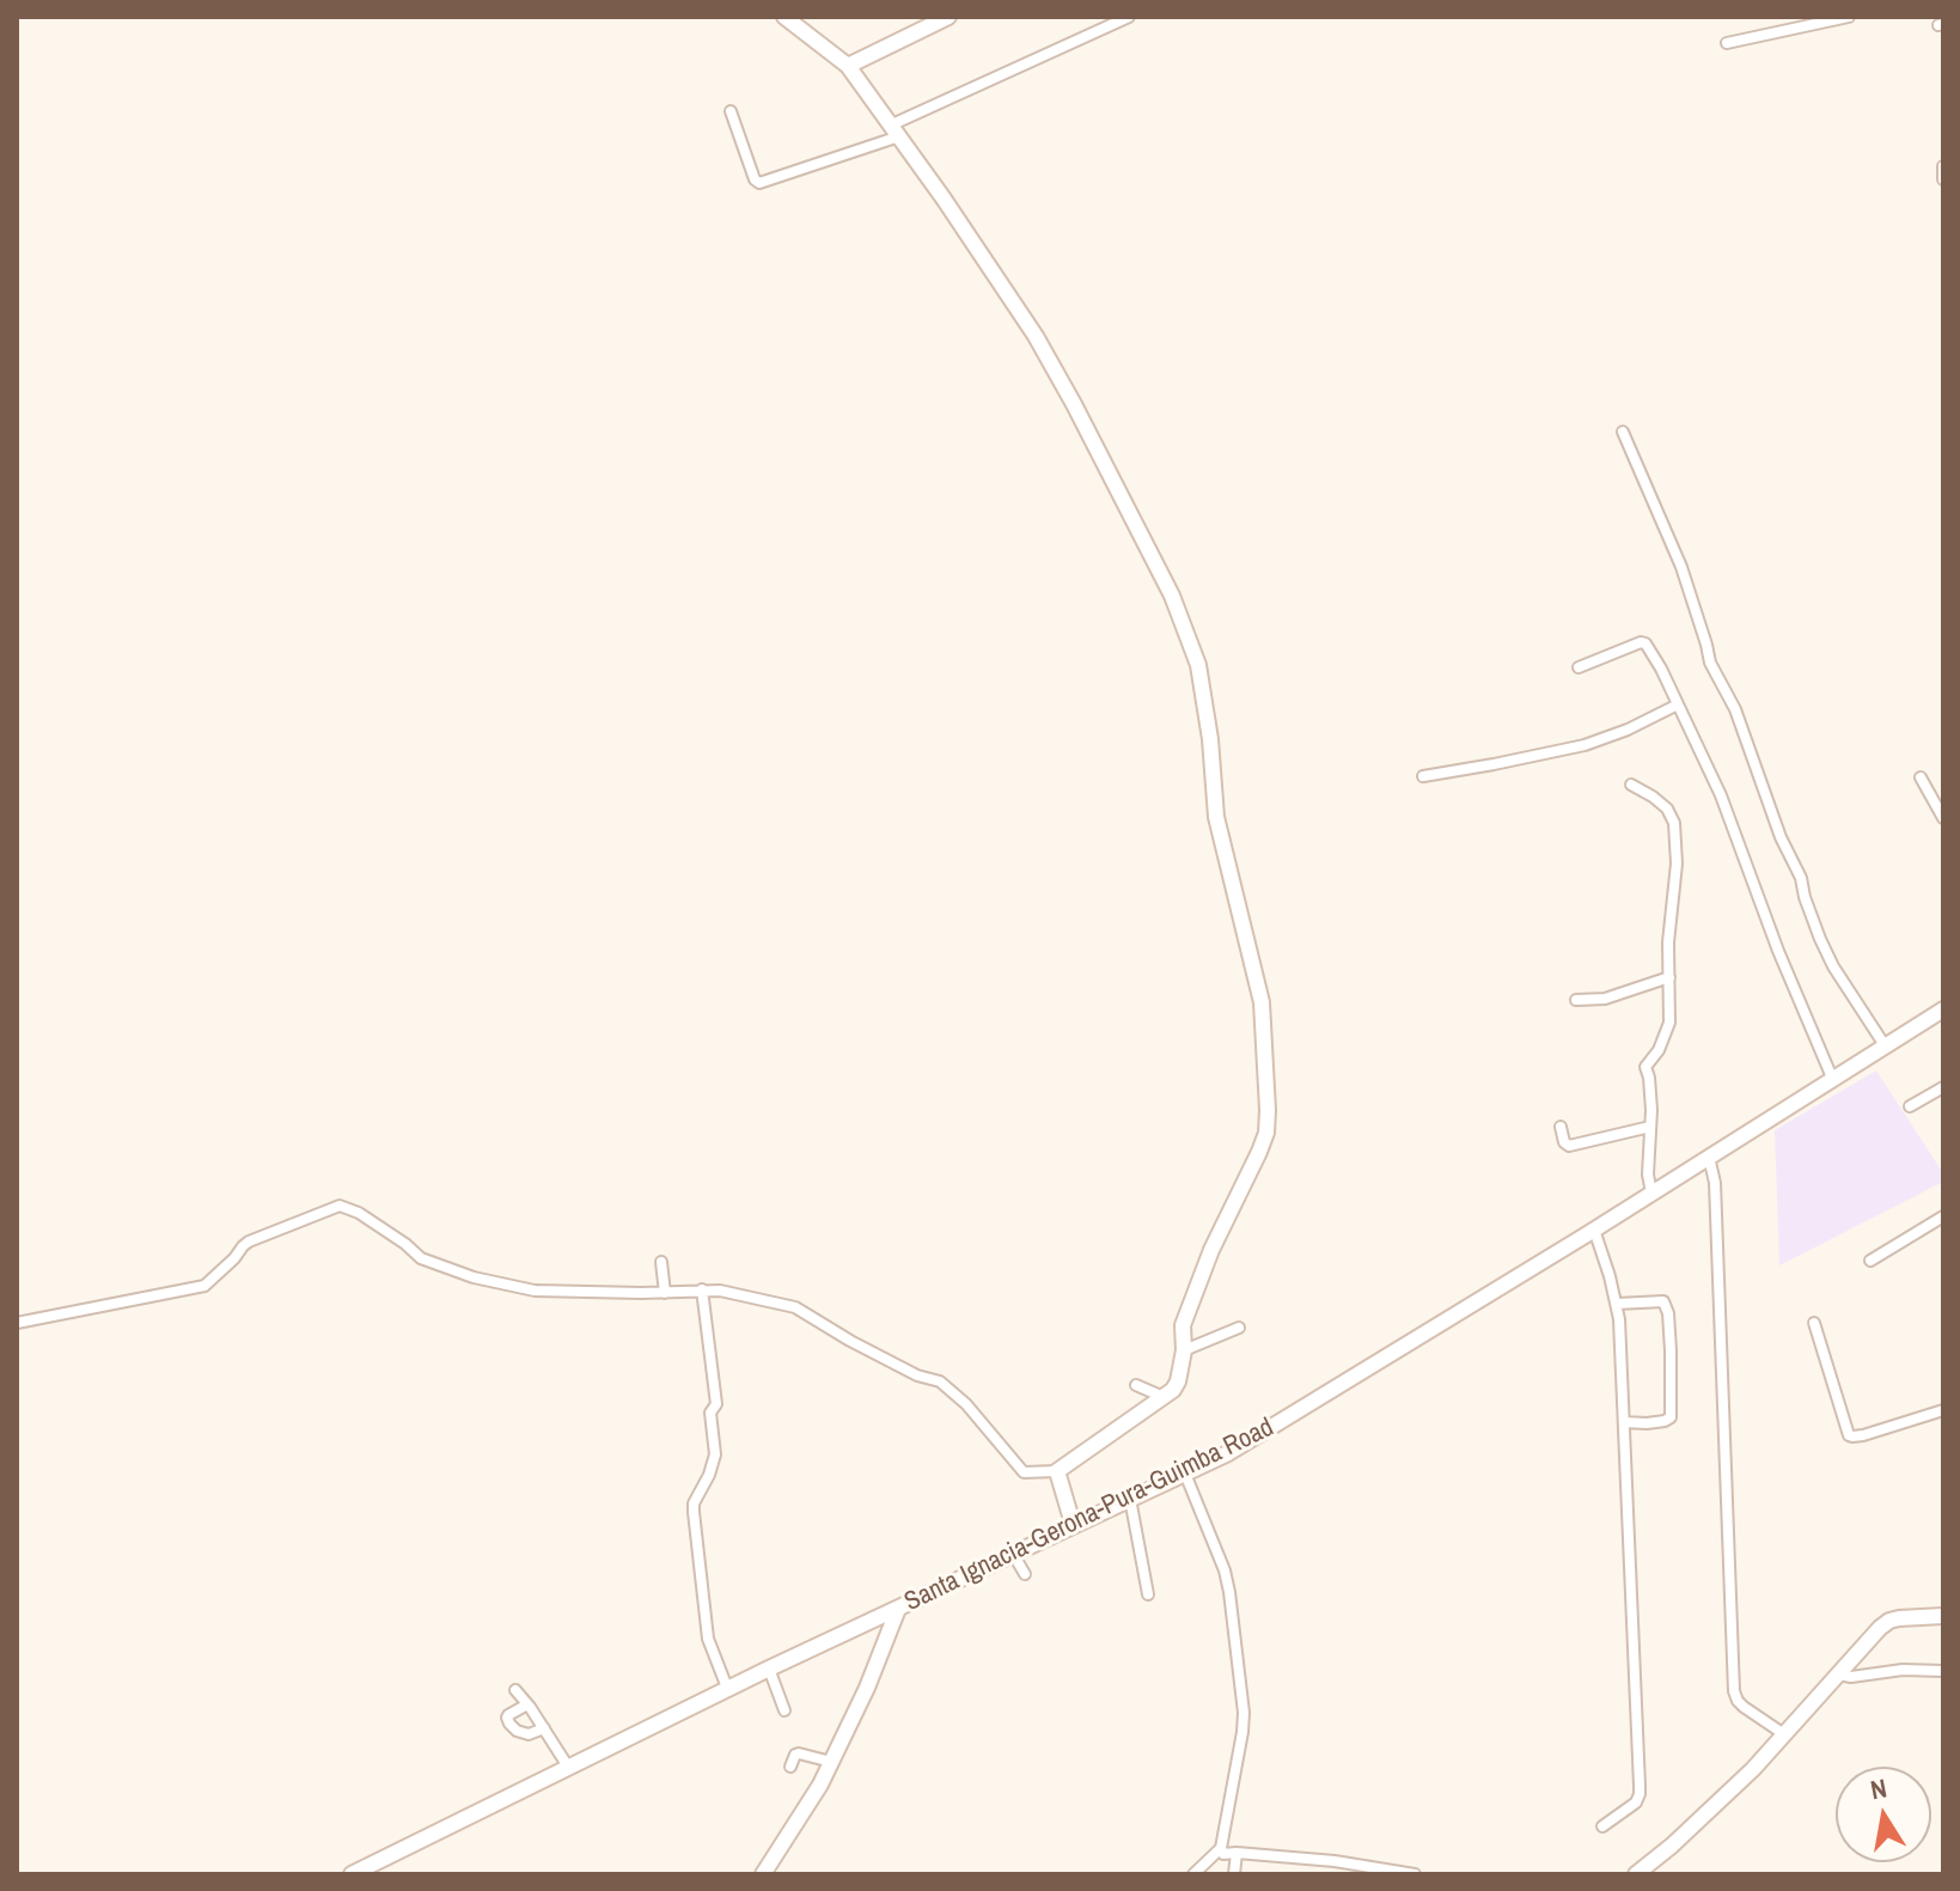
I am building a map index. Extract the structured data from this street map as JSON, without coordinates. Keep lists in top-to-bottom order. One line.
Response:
{"streets":{"street":["Santa Ignacia-Gerona-Pura-Guimba Road"]},"north":"top"}
